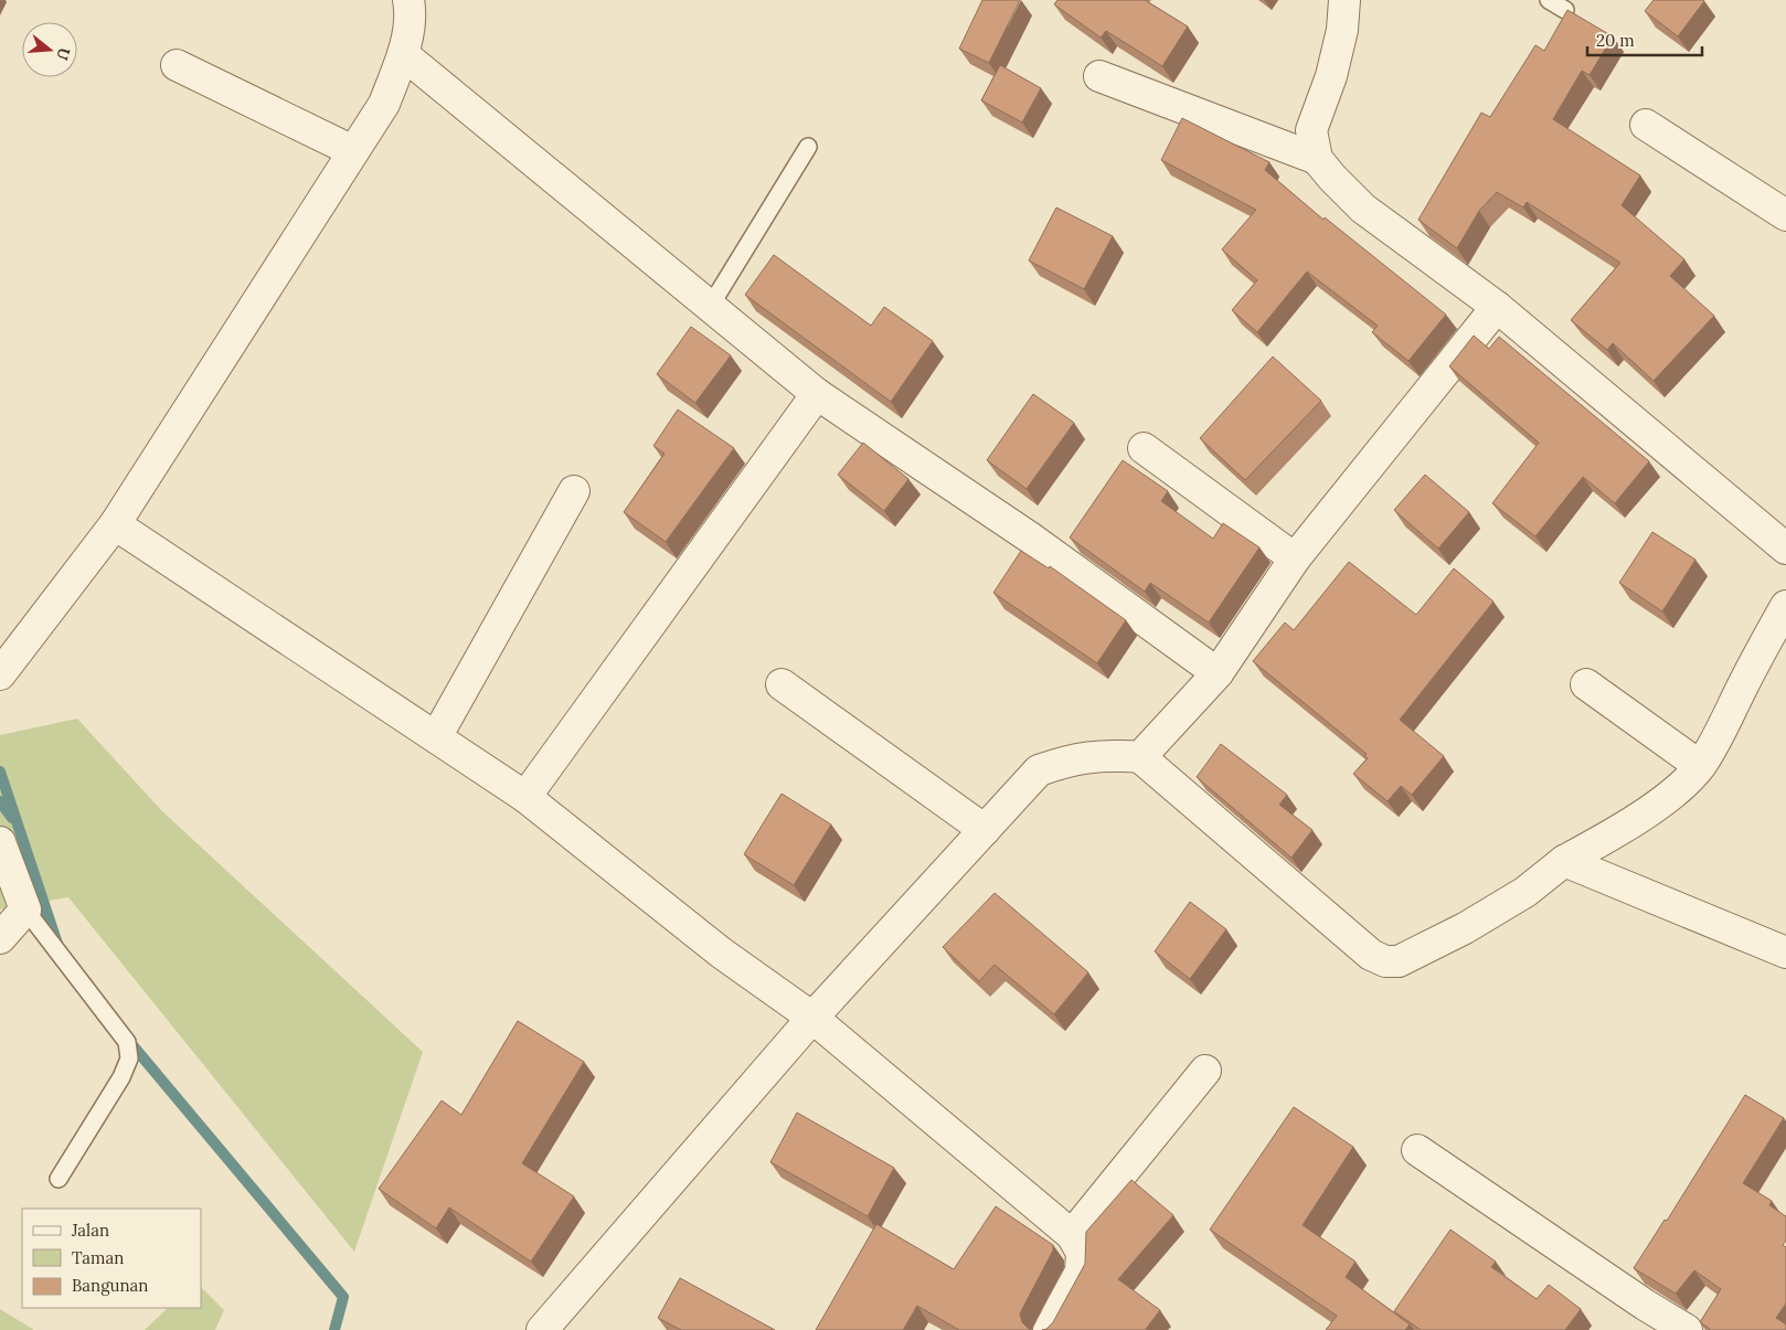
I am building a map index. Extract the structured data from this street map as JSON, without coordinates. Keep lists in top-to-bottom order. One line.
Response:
{"legend":["Jalan","Taman","Bangunan"],"scale_bar":"20 m","north":"right"}
